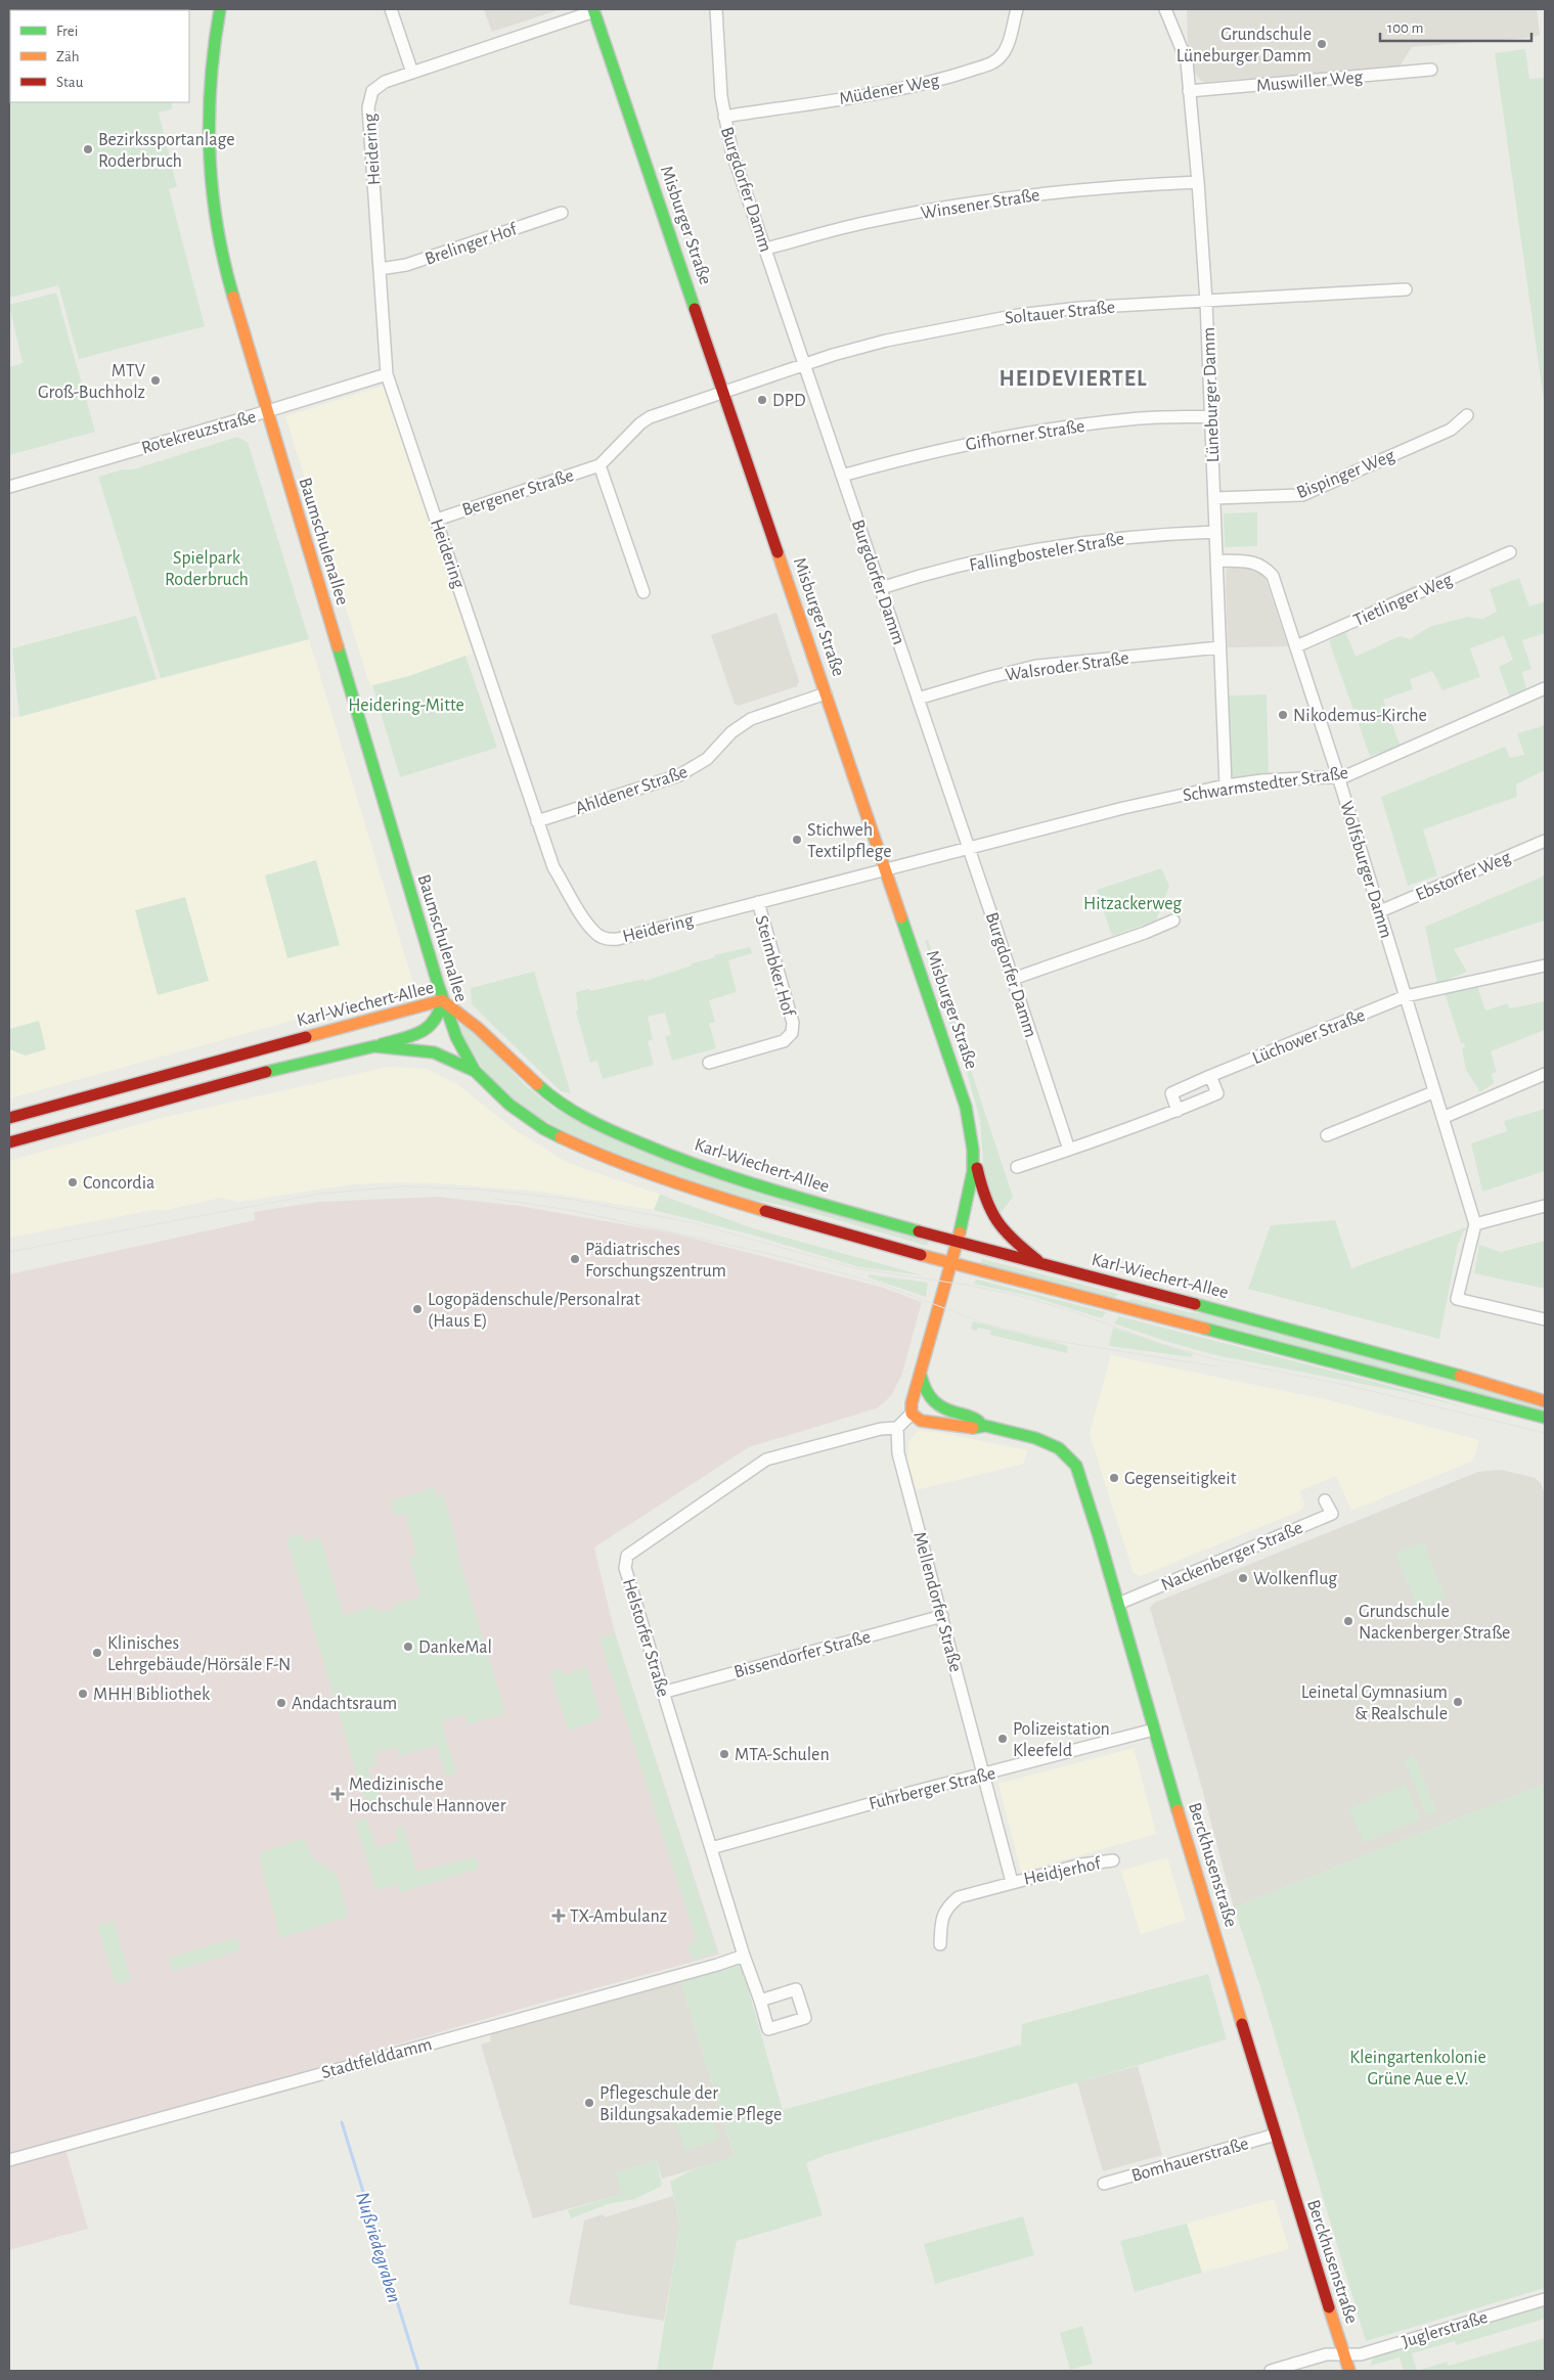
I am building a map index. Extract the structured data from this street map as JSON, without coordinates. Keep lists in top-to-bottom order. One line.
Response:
{"streets":{"main road":["Misburger Straße","Baumschulenallee","Karl-Wiechert-Allee","Berckhusenstraße"],"street":["Muswiller Weg","Müdener Weg","Heidering","Burgdorfer Damm","Winsener Straße","Brelinger Hof","Soltauer Straße","Lüneburger Damm","Rotekreuzstraße","Gifhorner Straße","Bispinger Weg","Bergener Straße","Fallingbosteler Straße","Tietlinger Weg","Walsroder Straße","Schwarmstedter Straße","Ahldener Straße","Wolfsburger Damm","Ebstorfer Weg","Steimbker Hof","Lüchower Straße","Nackenberger Straße","Mellendorfer Straße","Helstorfer Straße","Bissendorfer Straße","Fuhrberger Straße","Heidjerhof","Stadtfelddamm","Bomhauerstraße","Juglerstraße"]},"crossings":[["Muswiller Weg","Lüneburger Damm"],["Müdener Weg","Burgdorfer Damm"],["Heidering","Misburger Straße"],["Heidering","Brelinger Hof"],["Heidering","Rotekreuzstraße"],["Heidering","Bergener Straße"],["Heidering","Schwarmstedter Straße"],["Heidering","Ahldener Straße"],["Heidering","Steimbker Hof"],["Burgdorfer Damm","Winsener Straße"],["Burgdorfer Damm","Soltauer Straße"],["Burgdorfer Damm","Gifhorner Straße"],["Burgdorfer Damm","Fallingbosteler Straße"],["Burgdorfer Damm","Walsroder Straße"],["Burgdorfer Damm","Schwarmstedter Straße"],["Winsener Straße","Lüneburger Damm"],["Misburger Straße","Soltauer Straße"],["Misburger Straße","Bergener Straße"],["Misburger Straße","Schwarmstedter Straße"],["Misburger Straße","Ahldener Straße"],["Misburger Straße","Karl-Wiechert-Allee"],["Soltauer Straße","Lüneburger Damm"],["Soltauer Straße","Bergener Straße"],["Lüneburger Damm","Gifhorner Straße"],["Lüneburger Damm","Bispinger Weg"],["Lüneburger Damm","Fallingbosteler Straße"],["Lüneburger Damm","Walsroder Straße"],["Lüneburger Damm","Schwarmstedter Straße"],["Lüneburger Damm","Wolfsburger Damm"],["Rotekreuzstraße","Baumschulenallee"],["Baumschulenallee","Karl-Wiechert-Allee"],["Tietlinger Weg","Wolfsburger Damm"],["Schwarmstedter Straße","Wolfsburger Damm"],["Wolfsburger Damm","Ebstorfer Weg"],["Wolfsburger Damm","Lüchower Straße"],["Nackenberger Straße","Berckhusenstraße"],["Mellendorfer Straße","Helstorfer Straße"],["Mellendorfer Straße","Bissendorfer Straße"],["Mellendorfer Straße","Fuhrberger Straße"],["Mellendorfer Straße","Heidjerhof"],["Helstorfer Straße","Bissendorfer Straße"],["Helstorfer Straße","Fuhrberger Straße"],["Helstorfer Straße","Stadtfelddamm"],["Fuhrberger Straße","Berckhusenstraße"],["Fuhrberger Straße","Heidjerhof"],["Berckhusenstraße","Bomhauerstraße"],["Berckhusenstraße","Juglerstraße"]],"districts":["HEIDEVIERTEL"],"water":["Nußriedegraben"],"parks":["Spielpark Roderbruch","Heidering-Mitte","Hitzackerweg","Kleingartenkolonie Grüne Aue e.V."],"places":{"other":["Grundschule Lüneburger Damm","Bezirkssportanlage Roderbruch","MTV Groß-Buchholz","DPD","Nikodemus-Kirche","Stichweh Textilpflege","Concordia","Pädiatrisches Forschungszentrum","Logopädenschule/Personalrat (Haus E)","Gegenseitigkeit","Wolkenflug","Grundschule Nackenberger Straße","DankeMal","Klinisches Lehrgebäude/Hörsäle F-N","MHH Bibliothek","Leinetal Gymnasium & Realschule","Andachtsraum","Polizeistation Kleefeld","MTA-Schulen","Pflegeschule der Bildungsakademie Pflege"],"health":["Medizinische Hochschule Hannover","TX-Ambulanz"]},"legend":["Frei","Zäh","Stau"],"scale_bar":"100 m"}
